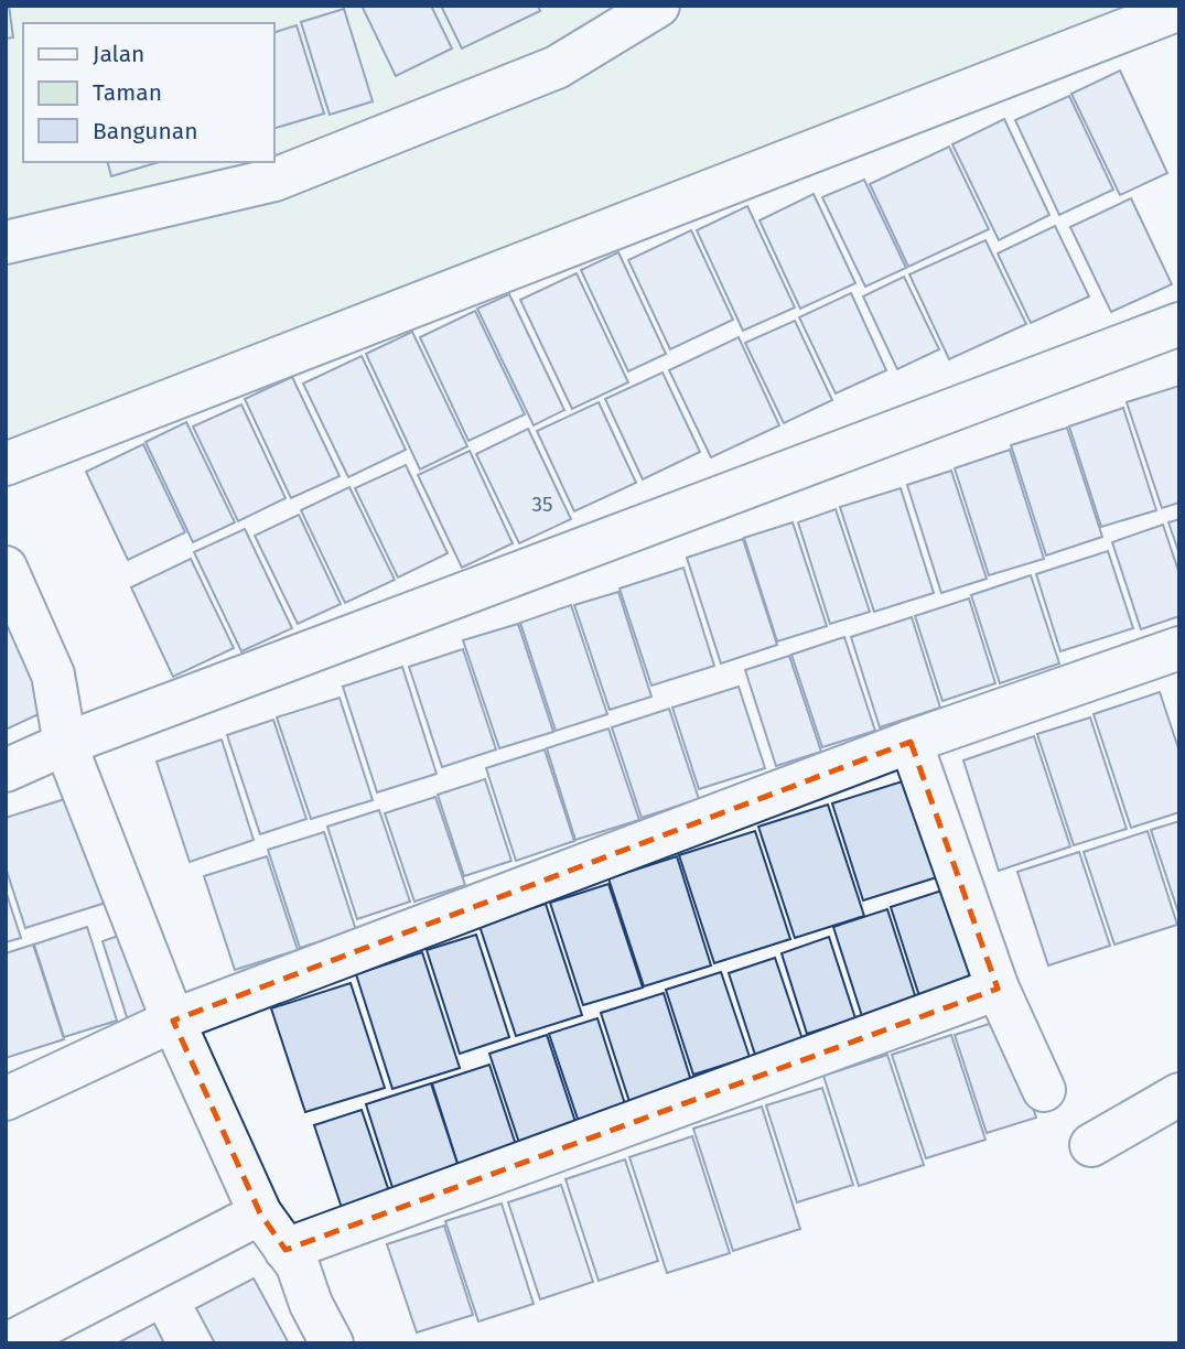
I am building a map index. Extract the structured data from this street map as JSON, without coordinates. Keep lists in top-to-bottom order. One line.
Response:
{"house_numbers":["35"],"legend":["Jalan","Taman","Bangunan"]}
